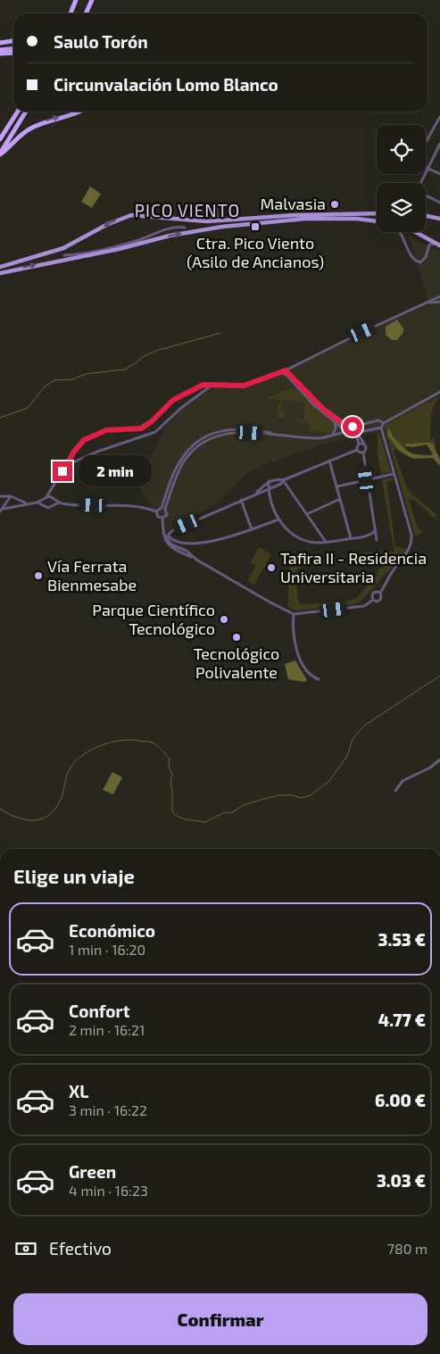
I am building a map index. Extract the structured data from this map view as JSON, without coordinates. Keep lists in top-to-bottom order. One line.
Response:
{"districts":["PICO VIENTO"],"places":{"other":["Malvasia","Tafira II - Residencia Universitaria","Vía Ferrata Bienmesabe","Parque Científico Tecnológico","Tecnológico Polivalente"],"transit":["Ctra. Pico Viento (Asilo de Ancianos)"]},"page":{"banner":["Saulo Torón","Circunvalación Lomo Blanco"],"bubble":"2 min","heading":"Elige un viaje","list":[{"name":"Económico","note":"1 min · 16:20","value":"3.53 €"},{"name":"Confort","note":"2 min · 16:21","value":"4.77 €"},{"name":"XL","note":"3 min · 16:22","value":"6.00 €"},{"name":"Green","note":"4 min · 16:23","value":"3.03 €"}],"pay":["Efectivo","780 m"],"buttons":"Confirmar"}}
